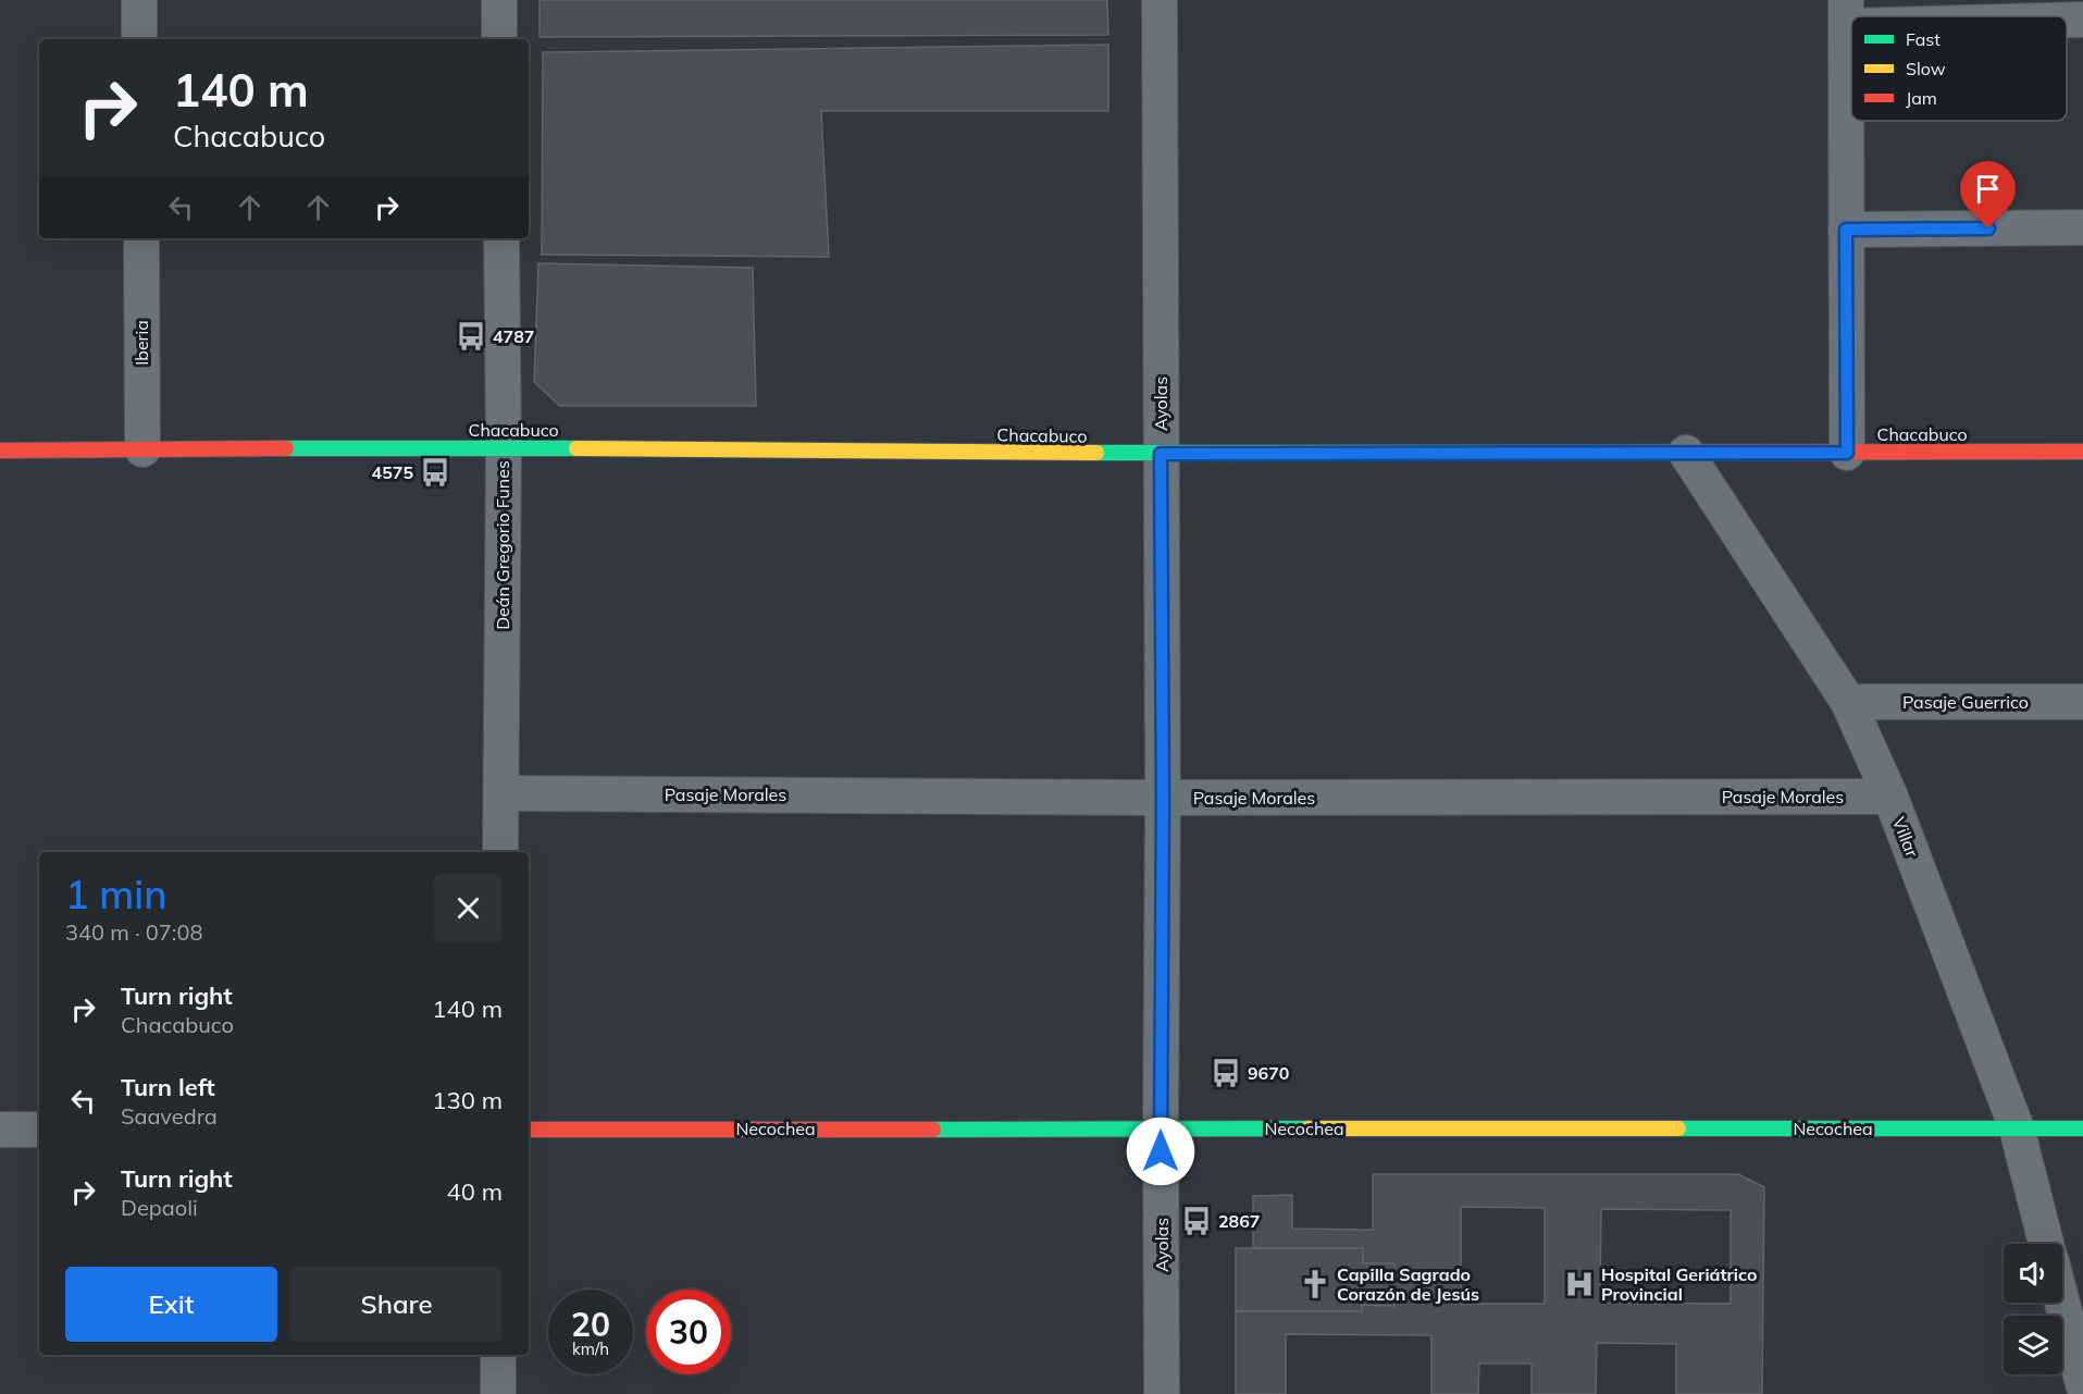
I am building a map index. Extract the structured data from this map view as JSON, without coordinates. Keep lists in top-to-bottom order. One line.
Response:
{"streets":{"street":["Iberia","Ayolas","Chacabuco","Deán Gregorio Funes","Pasaje Guerrico","Pasaje Morales","Villar","Necochea"]},"crossings":[["Iberia","Chacabuco"],["Ayolas","Chacabuco"],["Ayolas","Pasaje Morales"],["Ayolas","Necochea"],["Chacabuco","Deán Gregorio Funes"],["Chacabuco","Villar"],["Deán Gregorio Funes","Pasaje Morales"],["Pasaje Guerrico","Villar"],["Pasaje Morales","Villar"],["Villar","Necochea"]],"places":{"bus stop":["4787","4575","9670","2867"],"church":["Capilla Sagrado Corazón de Jesús"],"hospital":["Hospital Geriátrico Provincial"]},"legend":["Fast","Slow","Jam"],"page":{"turn":["140 m","Chacabuco"],"heading":["1 min","340 m · 07:08"],"list":[{"name":"Turn right","note":"Chacabuco","value":"140 m"},{"name":"Turn left","note":"Saavedra","value":"130 m"},{"name":"Turn right","note":"Depaoli","value":"40 m"}],"buttons":["Exit","Share"],"speed":"20 km/h","limit":"30"}}
